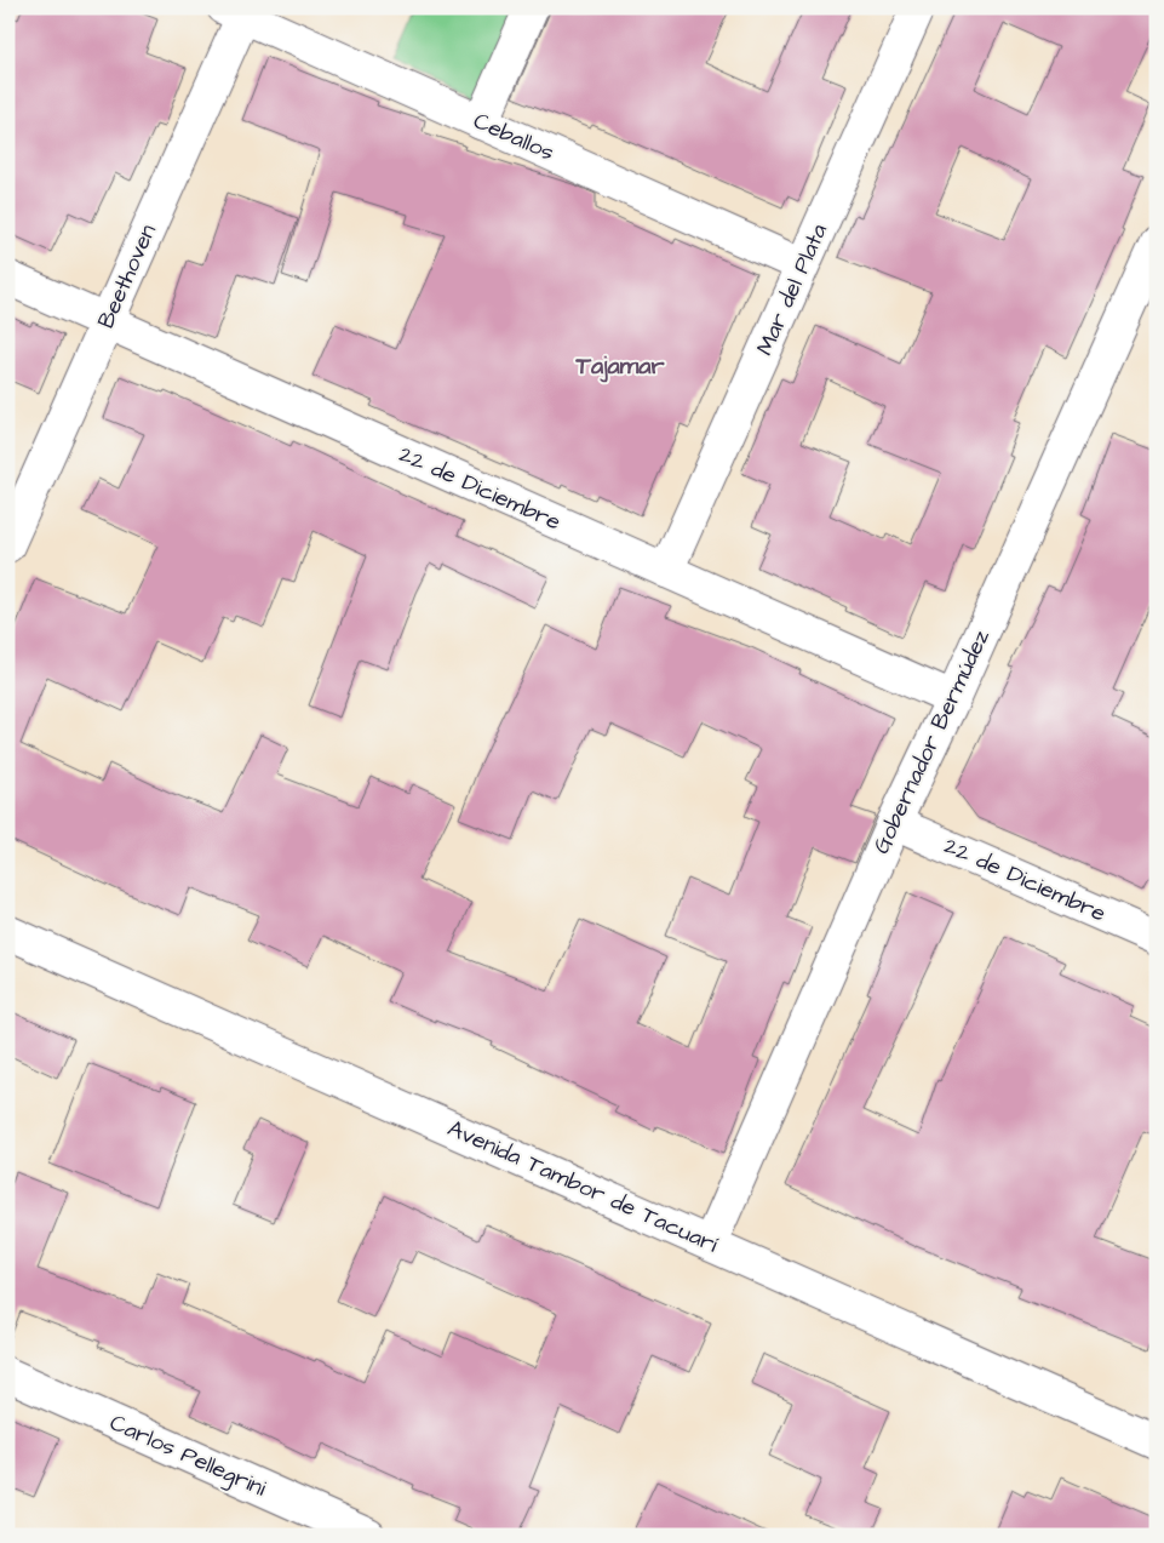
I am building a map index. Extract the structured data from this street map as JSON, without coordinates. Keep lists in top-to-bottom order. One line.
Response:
{"streets":{"street":["Ceballos","Beethoven","Mar del Plata","22 de Diciembre","Gobernador Bermúdez","Avenida Tambor de Tacuarí","Carlos Pellegrini"]},"crossings":[["Ceballos","Beethoven"],["Ceballos","Mar del Plata"],["Beethoven","22 de Diciembre"],["Mar del Plata","22 de Diciembre"],["22 de Diciembre","Gobernador Bermúdez"],["Gobernador Bermúdez","Avenida Tambor de Tacuarí"]],"districts":["Tajamar"]}
